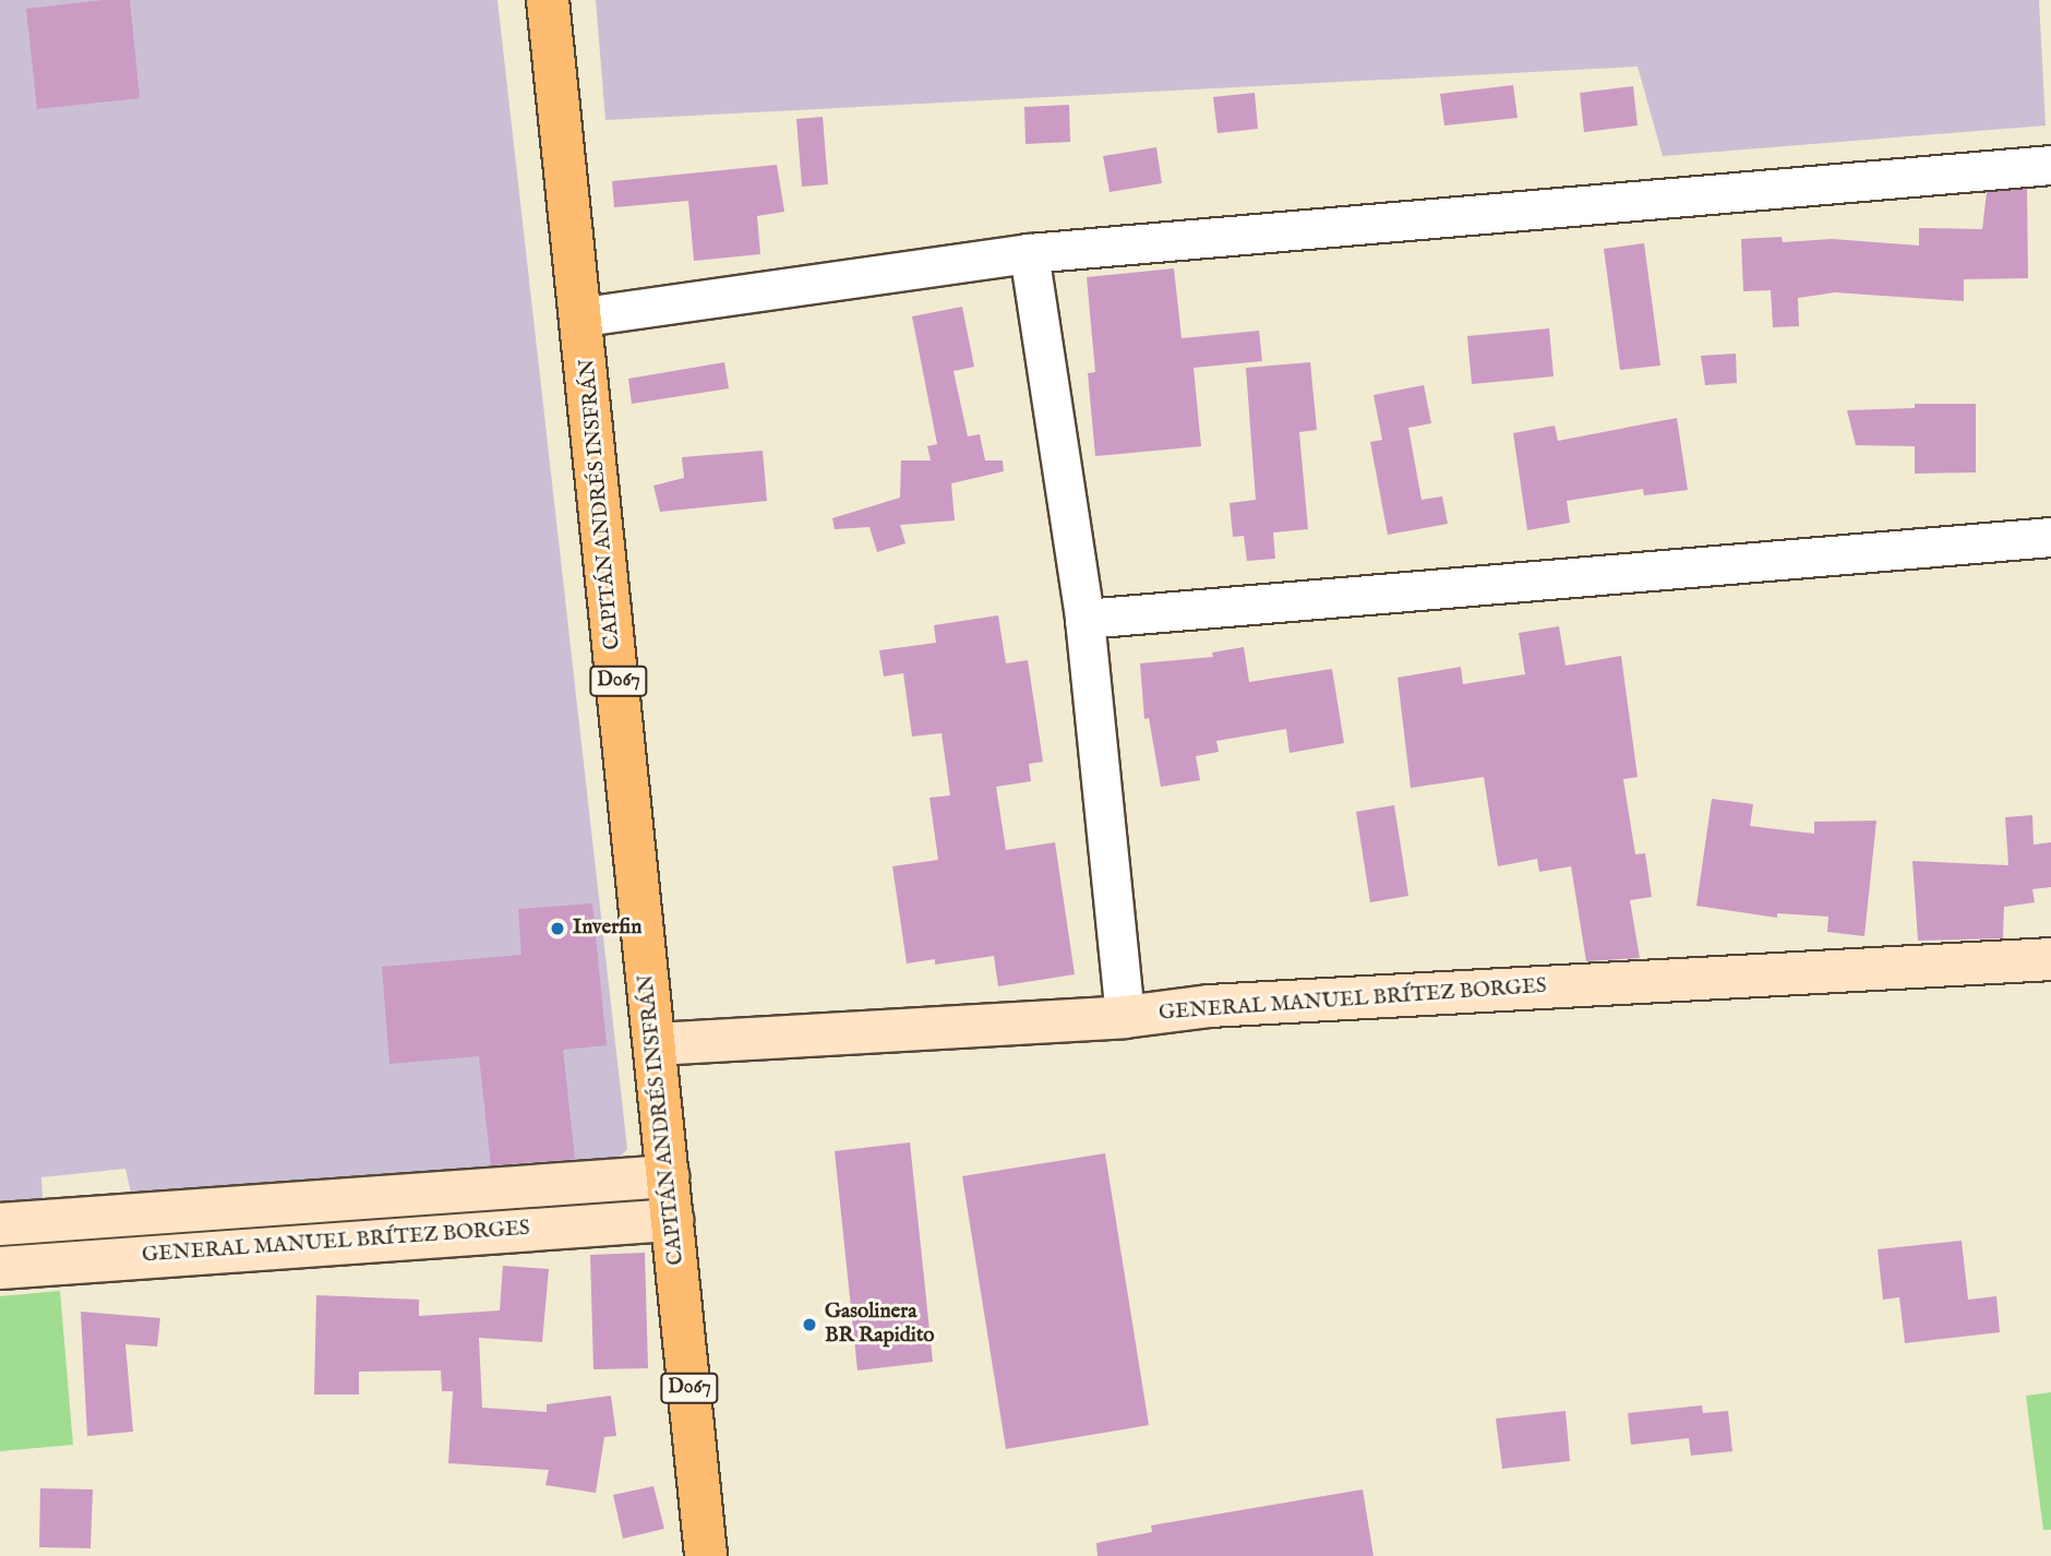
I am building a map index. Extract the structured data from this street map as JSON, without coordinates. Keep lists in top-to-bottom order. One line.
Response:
{"streets":{"main road":["CAPITÁN ANDRÉS INSFRÁN","D067"],"street":["GENERAL MANUEL BRÍTEZ BORGES"]},"crossings":[["CAPITÁN ANDRÉS INSFRÁN","GENERAL MANUEL BRÍTEZ BORGES"]],"places":["Inverfin","Gasolinera BR Rapidito"]}
